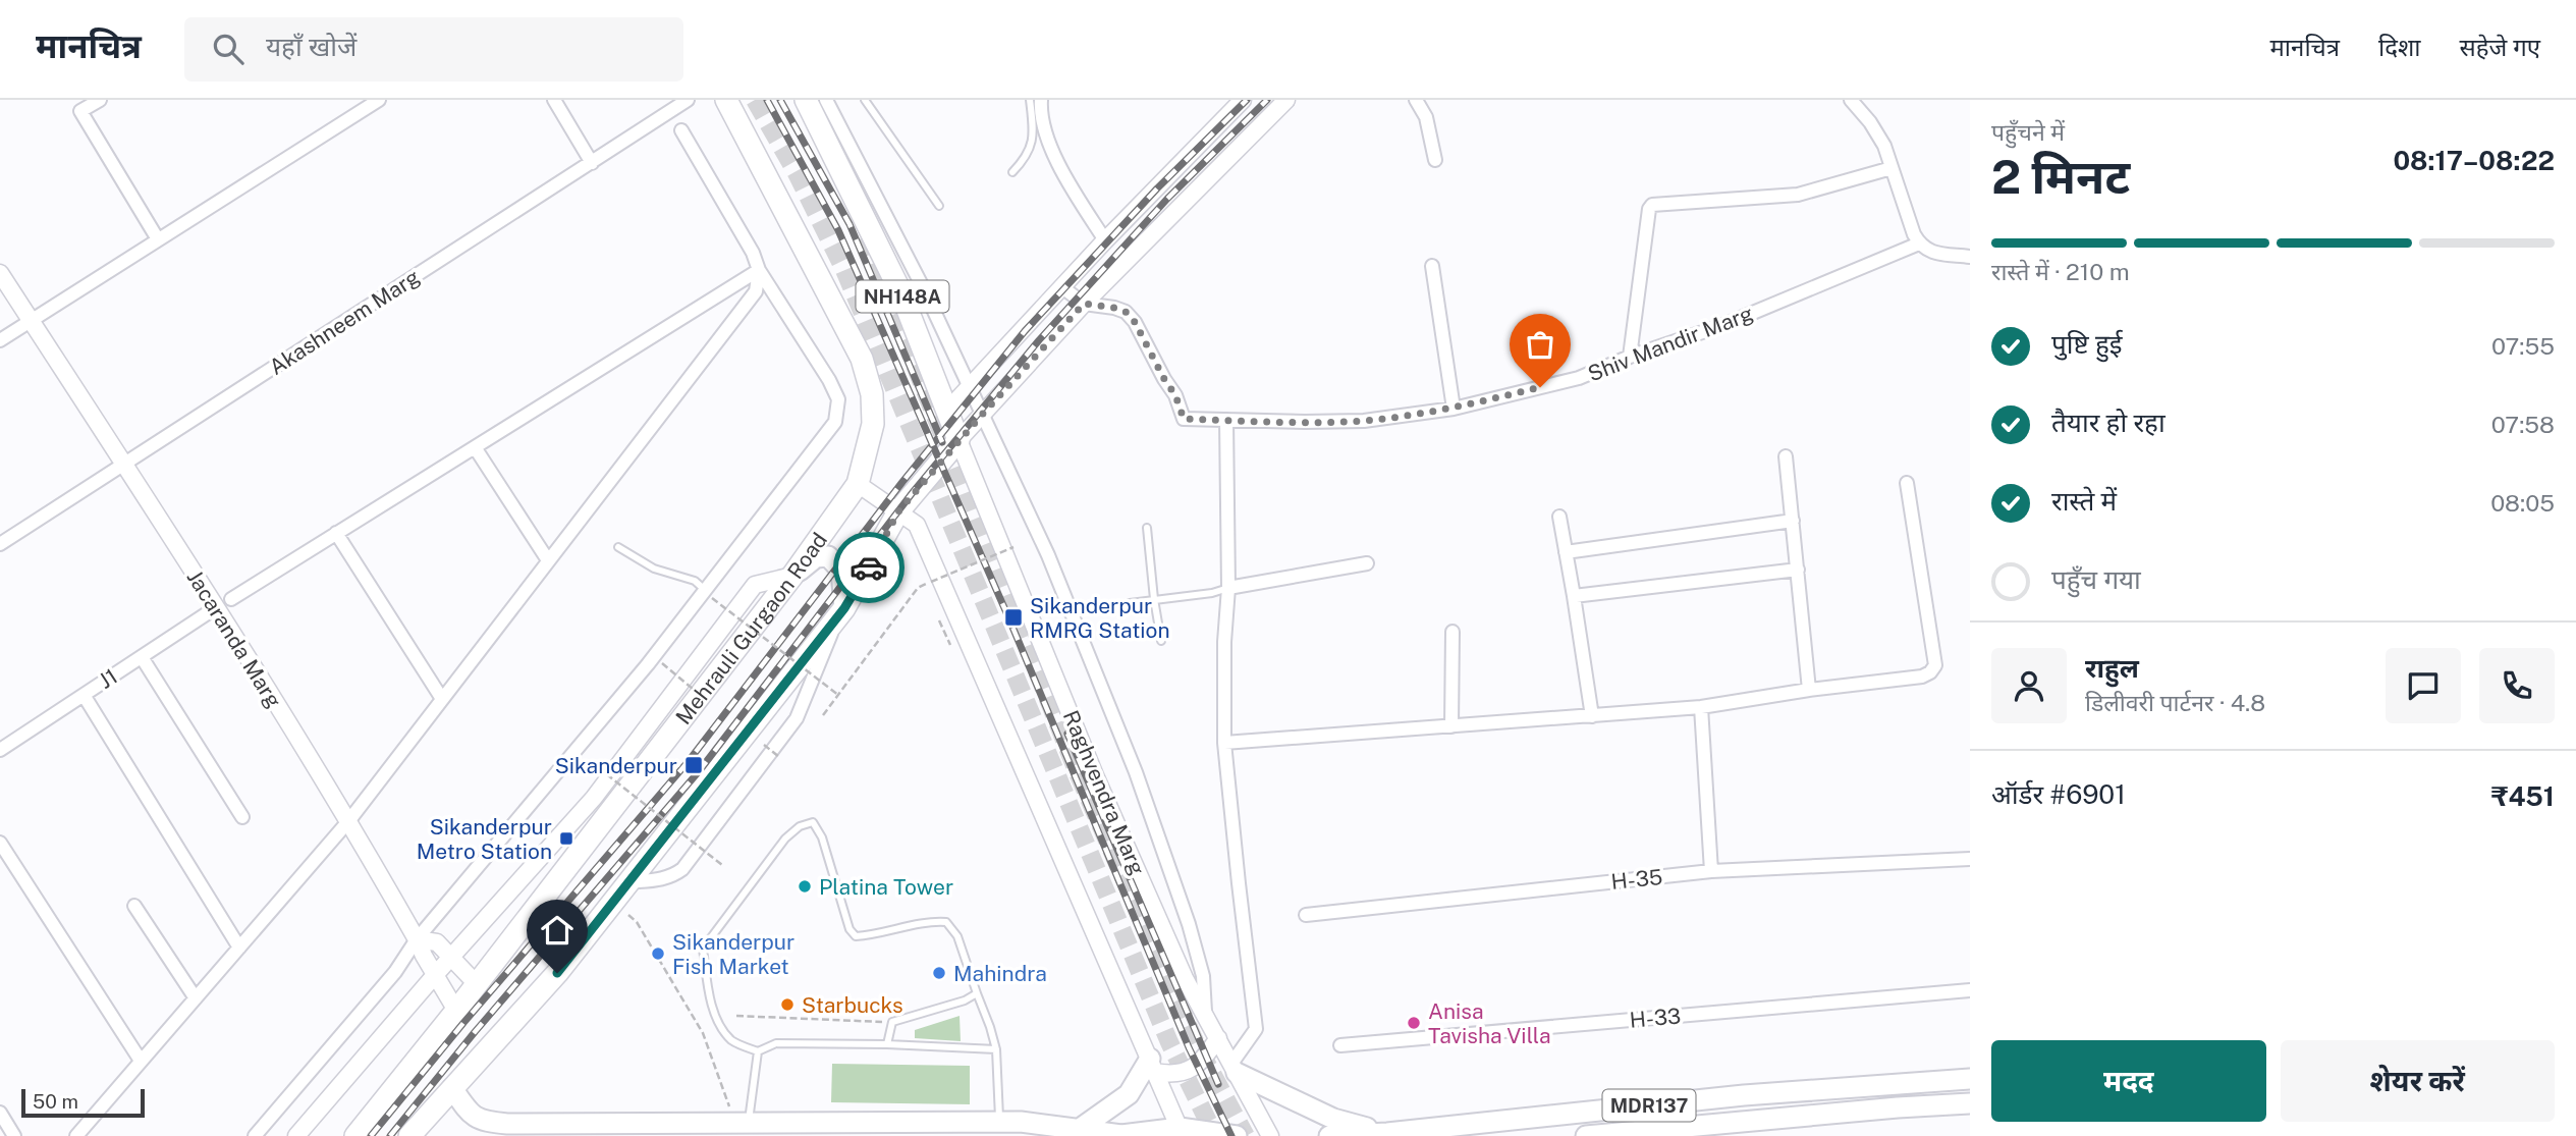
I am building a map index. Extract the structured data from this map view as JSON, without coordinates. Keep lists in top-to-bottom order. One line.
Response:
{"streets":{"highway":["NH148A","Mehrauli Gurgaon Road"],"main road":["MDR137"],"street":["Akashneem Marg","Shiv Mandir Marg","Jacaranda Marg","J1","Raghvendra Marg","H-35","H-33"]},"crossings":[["NH148A","Raghvendra Marg"],["Akashneem Marg","Jacaranda Marg"],["Mehrauli Gurgaon Road","Jacaranda Marg"],["Jacaranda Marg","J1"]],"places":{"transit":["Sikanderpur RMRG Station","Sikanderpur","Sikanderpur Metro Station"],"other":["Platina Tower","Sikanderpur Fish Market","Mahindra","Starbucks","Anisa Tavisha Villa"]},"scale_bar":"50 m","page":{"header":"मानचित्र","search":"यहाँ खोजें","nav":["मानचित्र","दिशा","सहेजे गए"],"heading":["2 मिनट","पहुँचने में","08:17–08:22"],"panel":["राहुल","डिलीवरी पार्टनर · 4.8","ऑर्डर #6901","₹451"],"bar":"रास्ते में · 210 m","list":[["पुष्टि हुई","07:55"],["तैयार हो रहा","07:58"],["रास्ते में","08:05"],"पहुँच गया"],"buttons":["मदद","शेयर करें"],"scale":"50 m"}}
